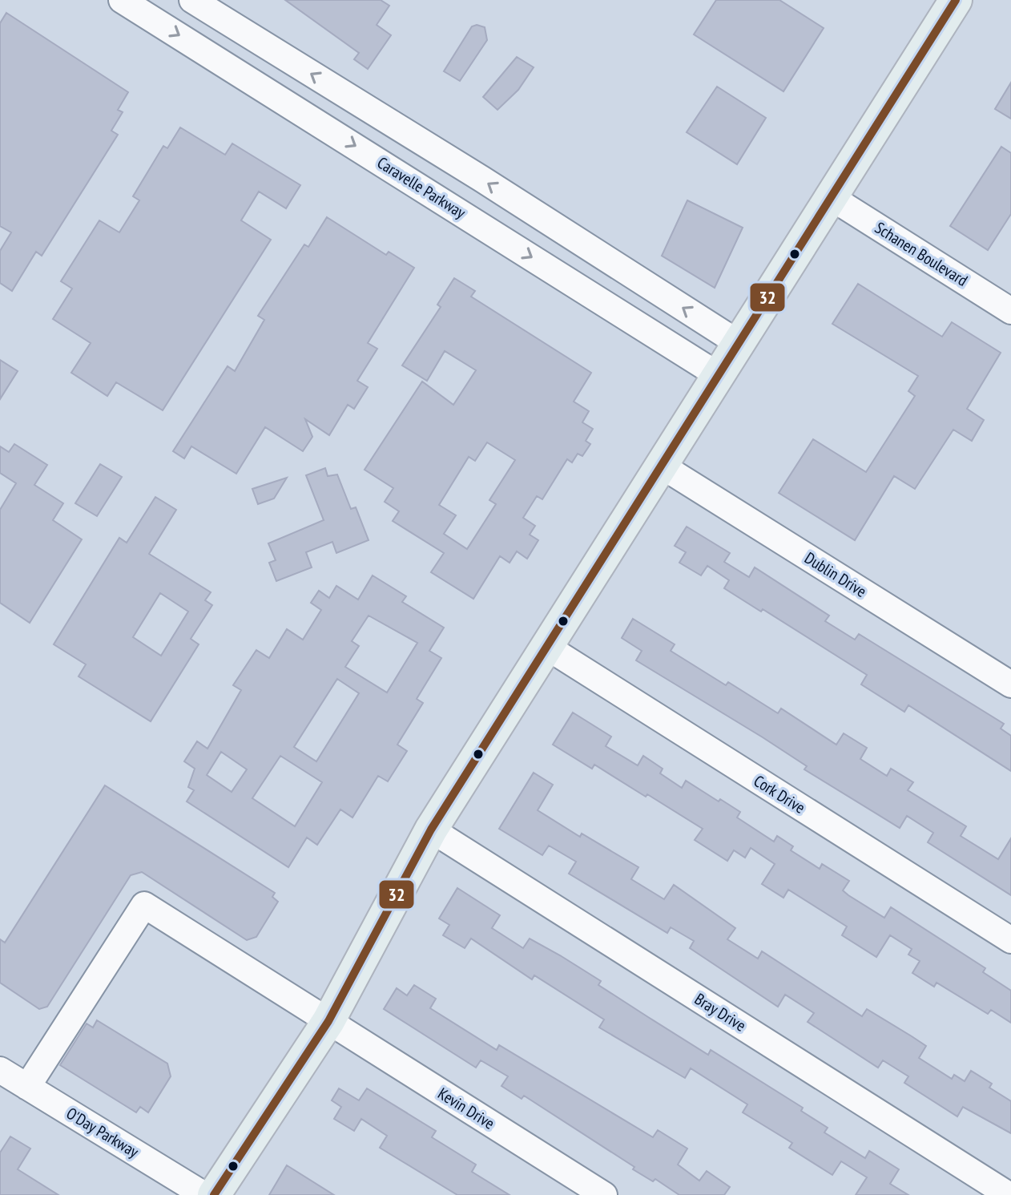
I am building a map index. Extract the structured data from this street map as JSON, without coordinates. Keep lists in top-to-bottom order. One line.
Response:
{"streets":{"street":["Caravelle Parkway","Schanen Boulevard","Dublin Drive","Cork Drive","Bray Drive","Kevin Drive","O'Day Parkway"]},"crossings":[["Kevin Drive","O'Day Parkway"]],"lines":["transit line 32"]}
